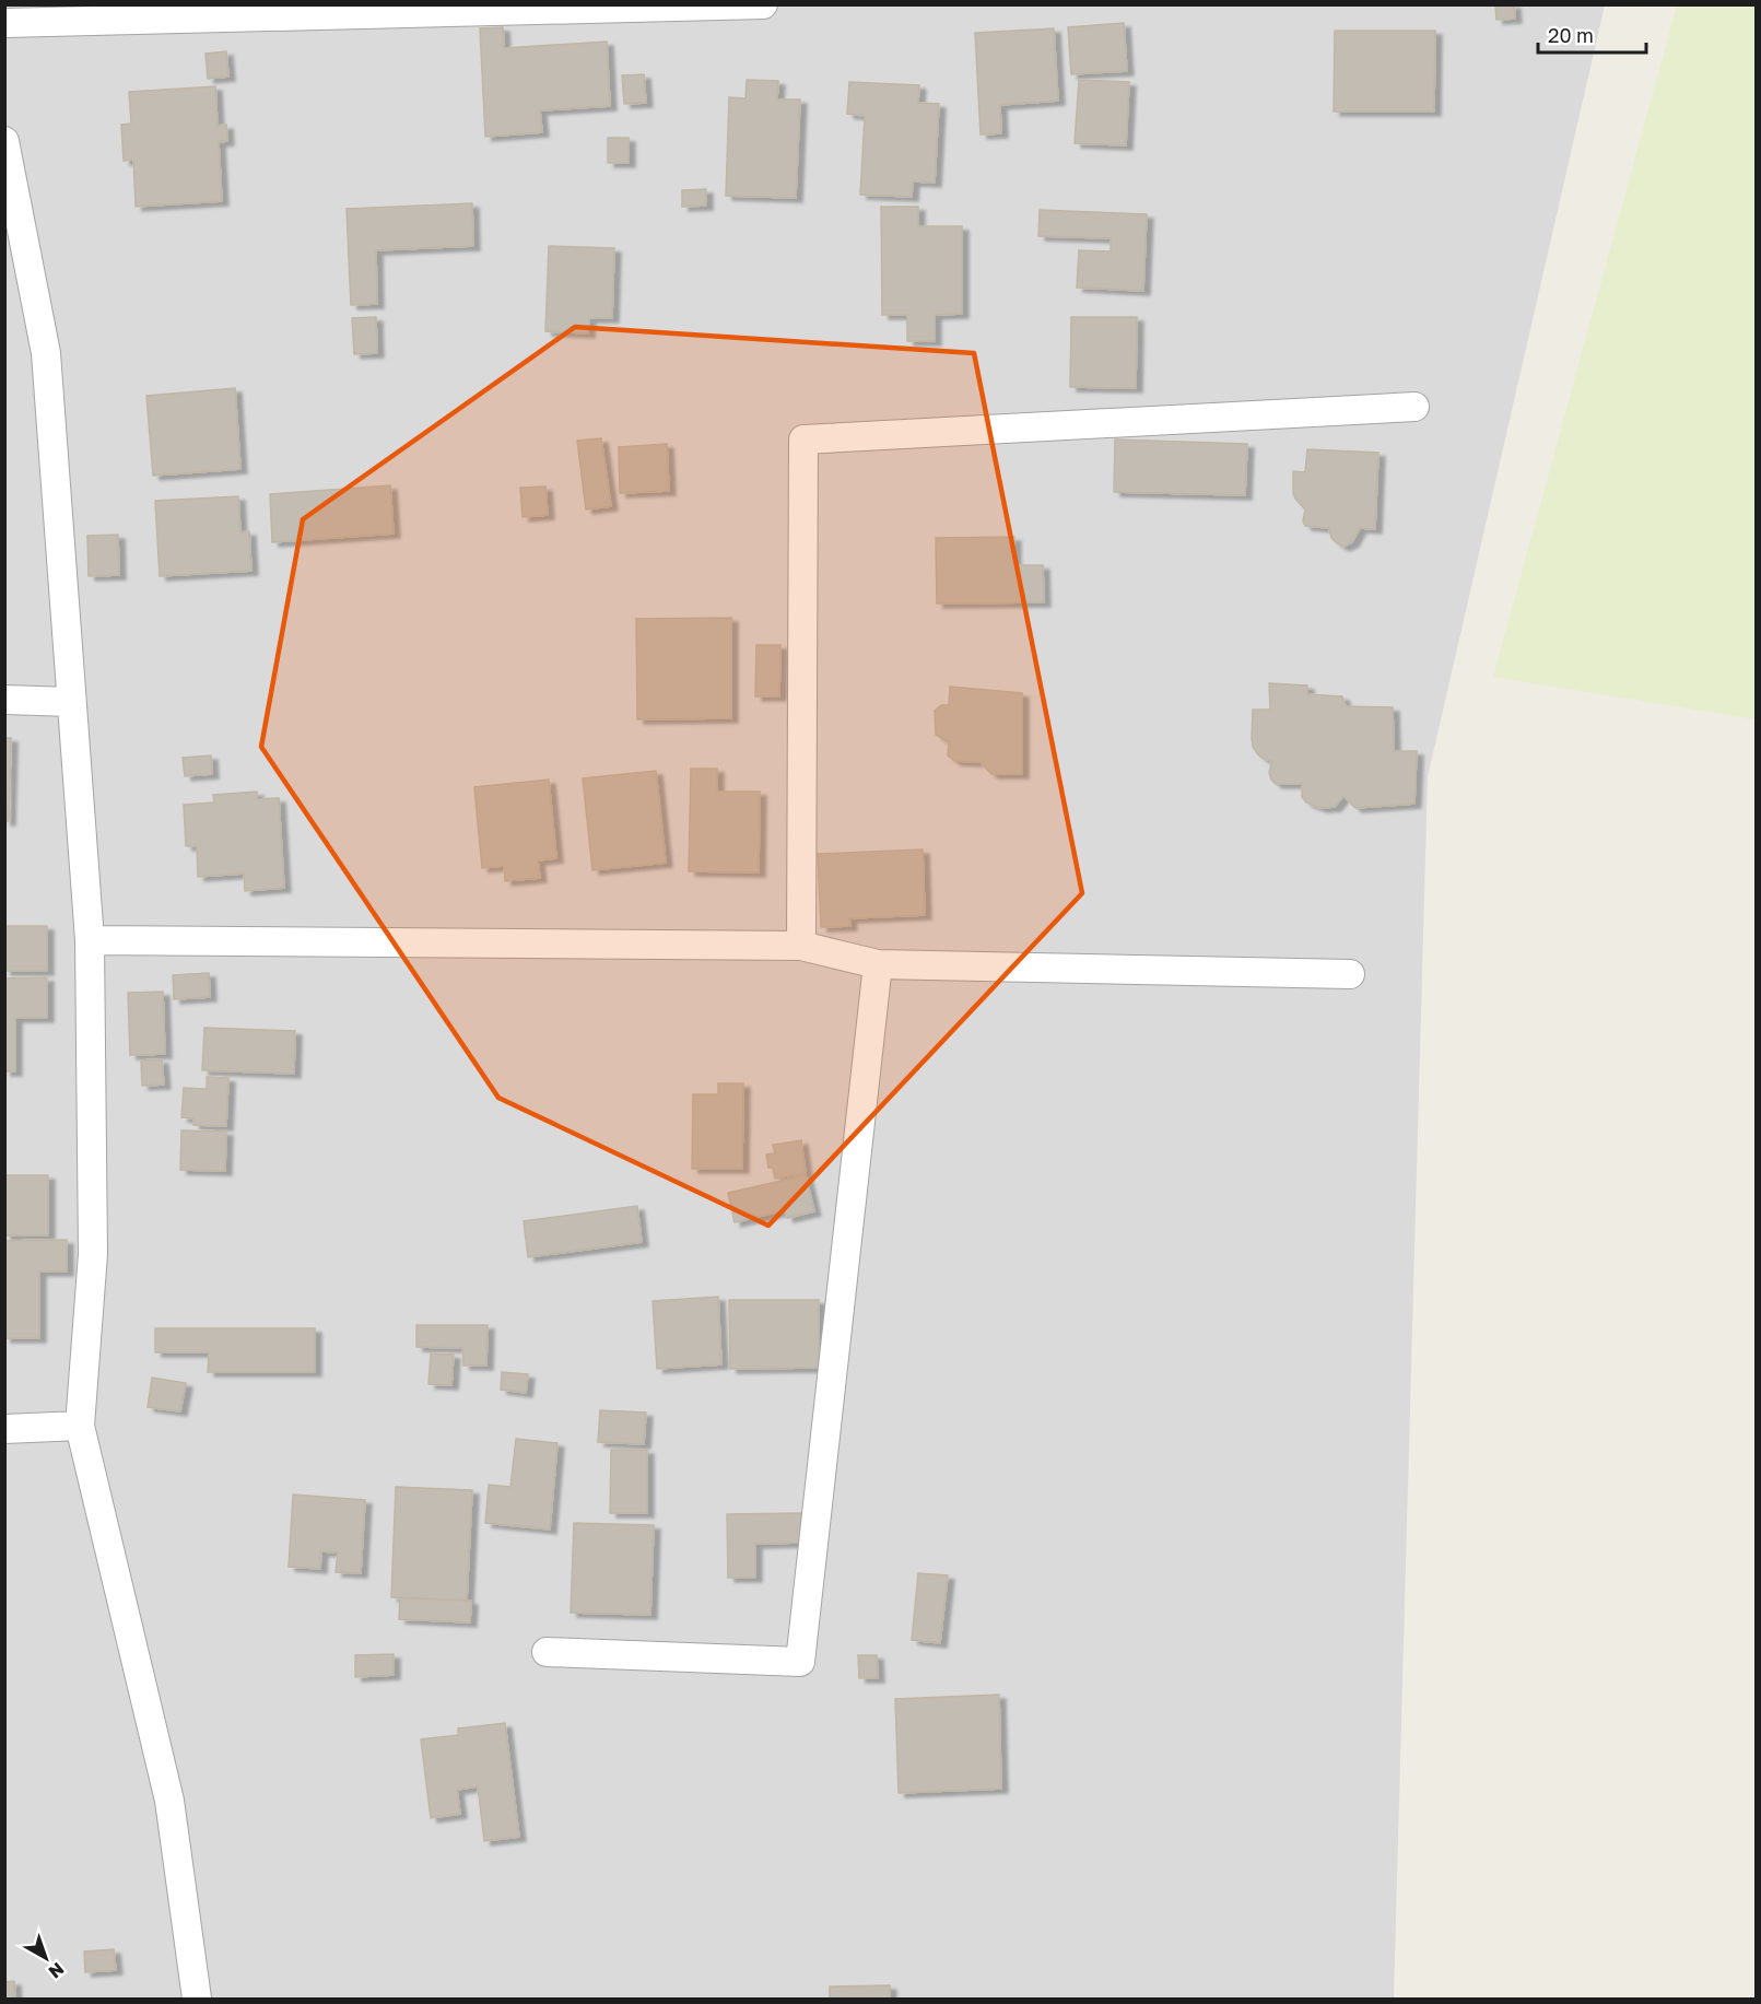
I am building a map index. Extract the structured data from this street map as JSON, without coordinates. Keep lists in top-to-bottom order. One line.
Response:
{"scale_bar":"20 m","north":"bottom right"}
